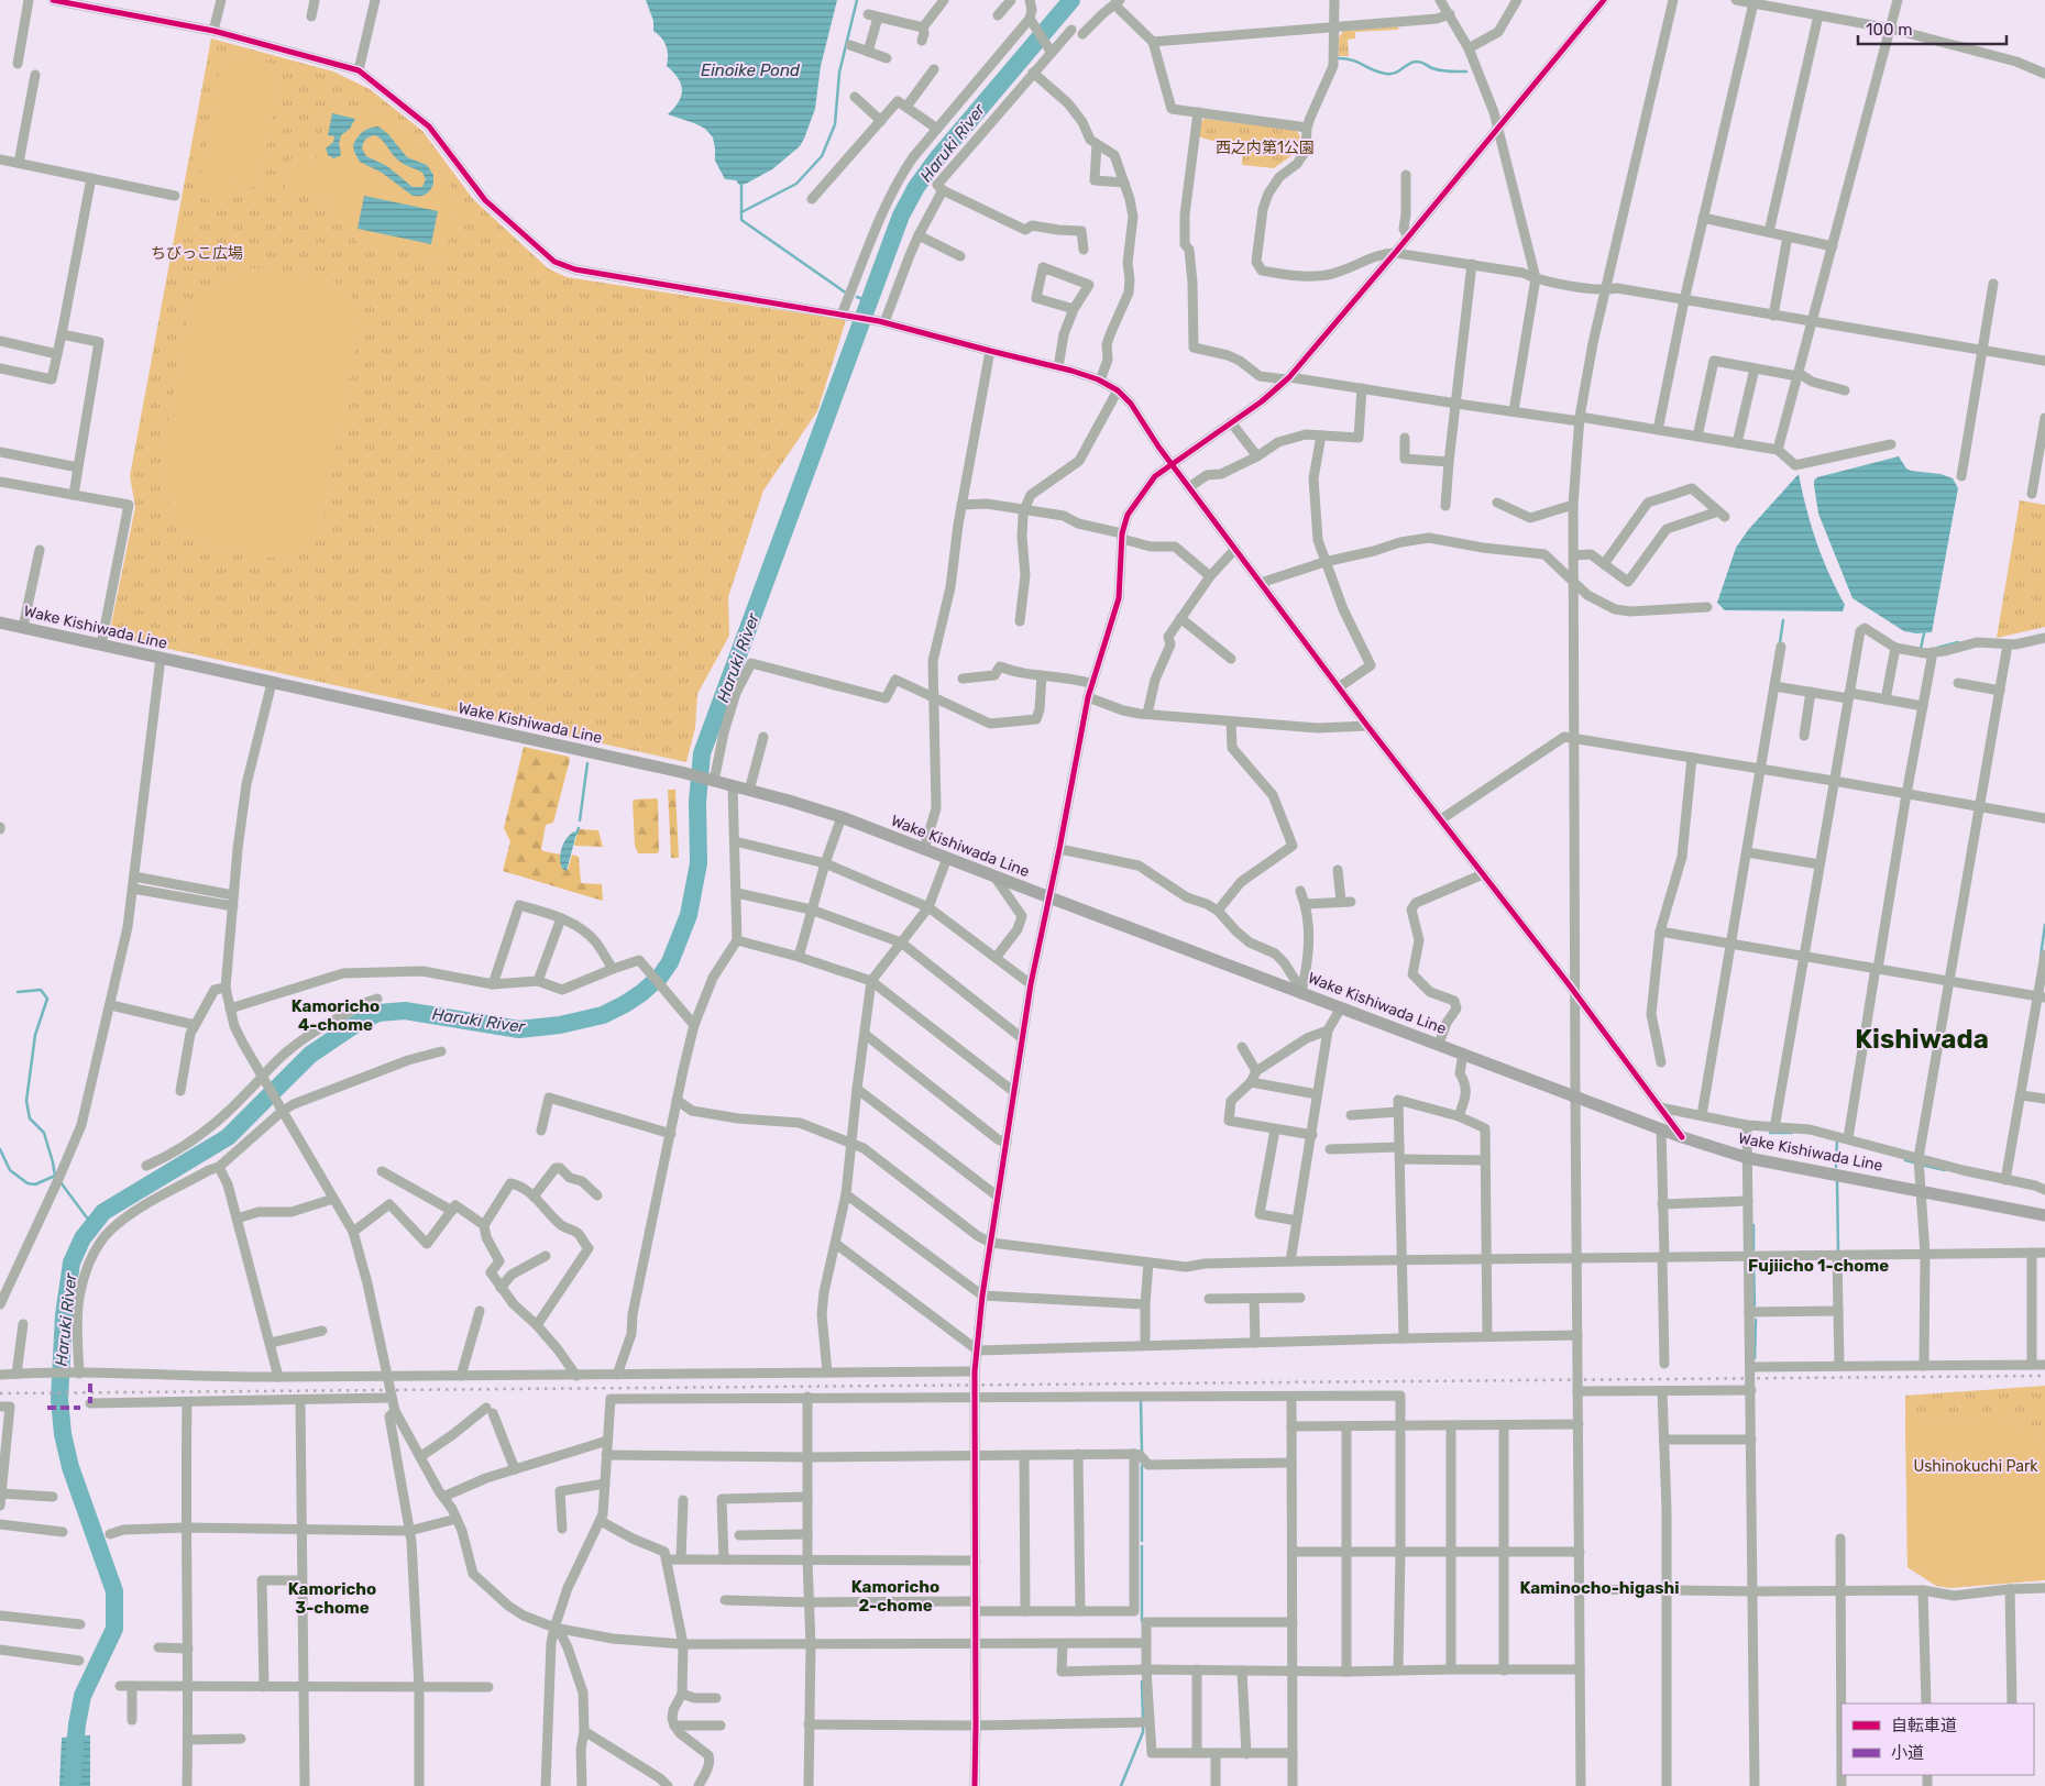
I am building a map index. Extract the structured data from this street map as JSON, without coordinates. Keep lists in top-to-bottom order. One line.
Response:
{"streets":{"main road":["Wake Kishiwada Line"]},"districts":["Kamoricho 4-chome","Kishiwada","Fujiicho 1-chome","Kamoricho 2-chome","Kaminocho-higashi","Kamoricho 3-chome"],"water":["Einoike Pond","Haruki River"],"parks":["西之内第1公園","ちびっこ広場","Ushinokuchi Park"],"legend":["自転車道","小道"],"scale_bar":"100 m"}
